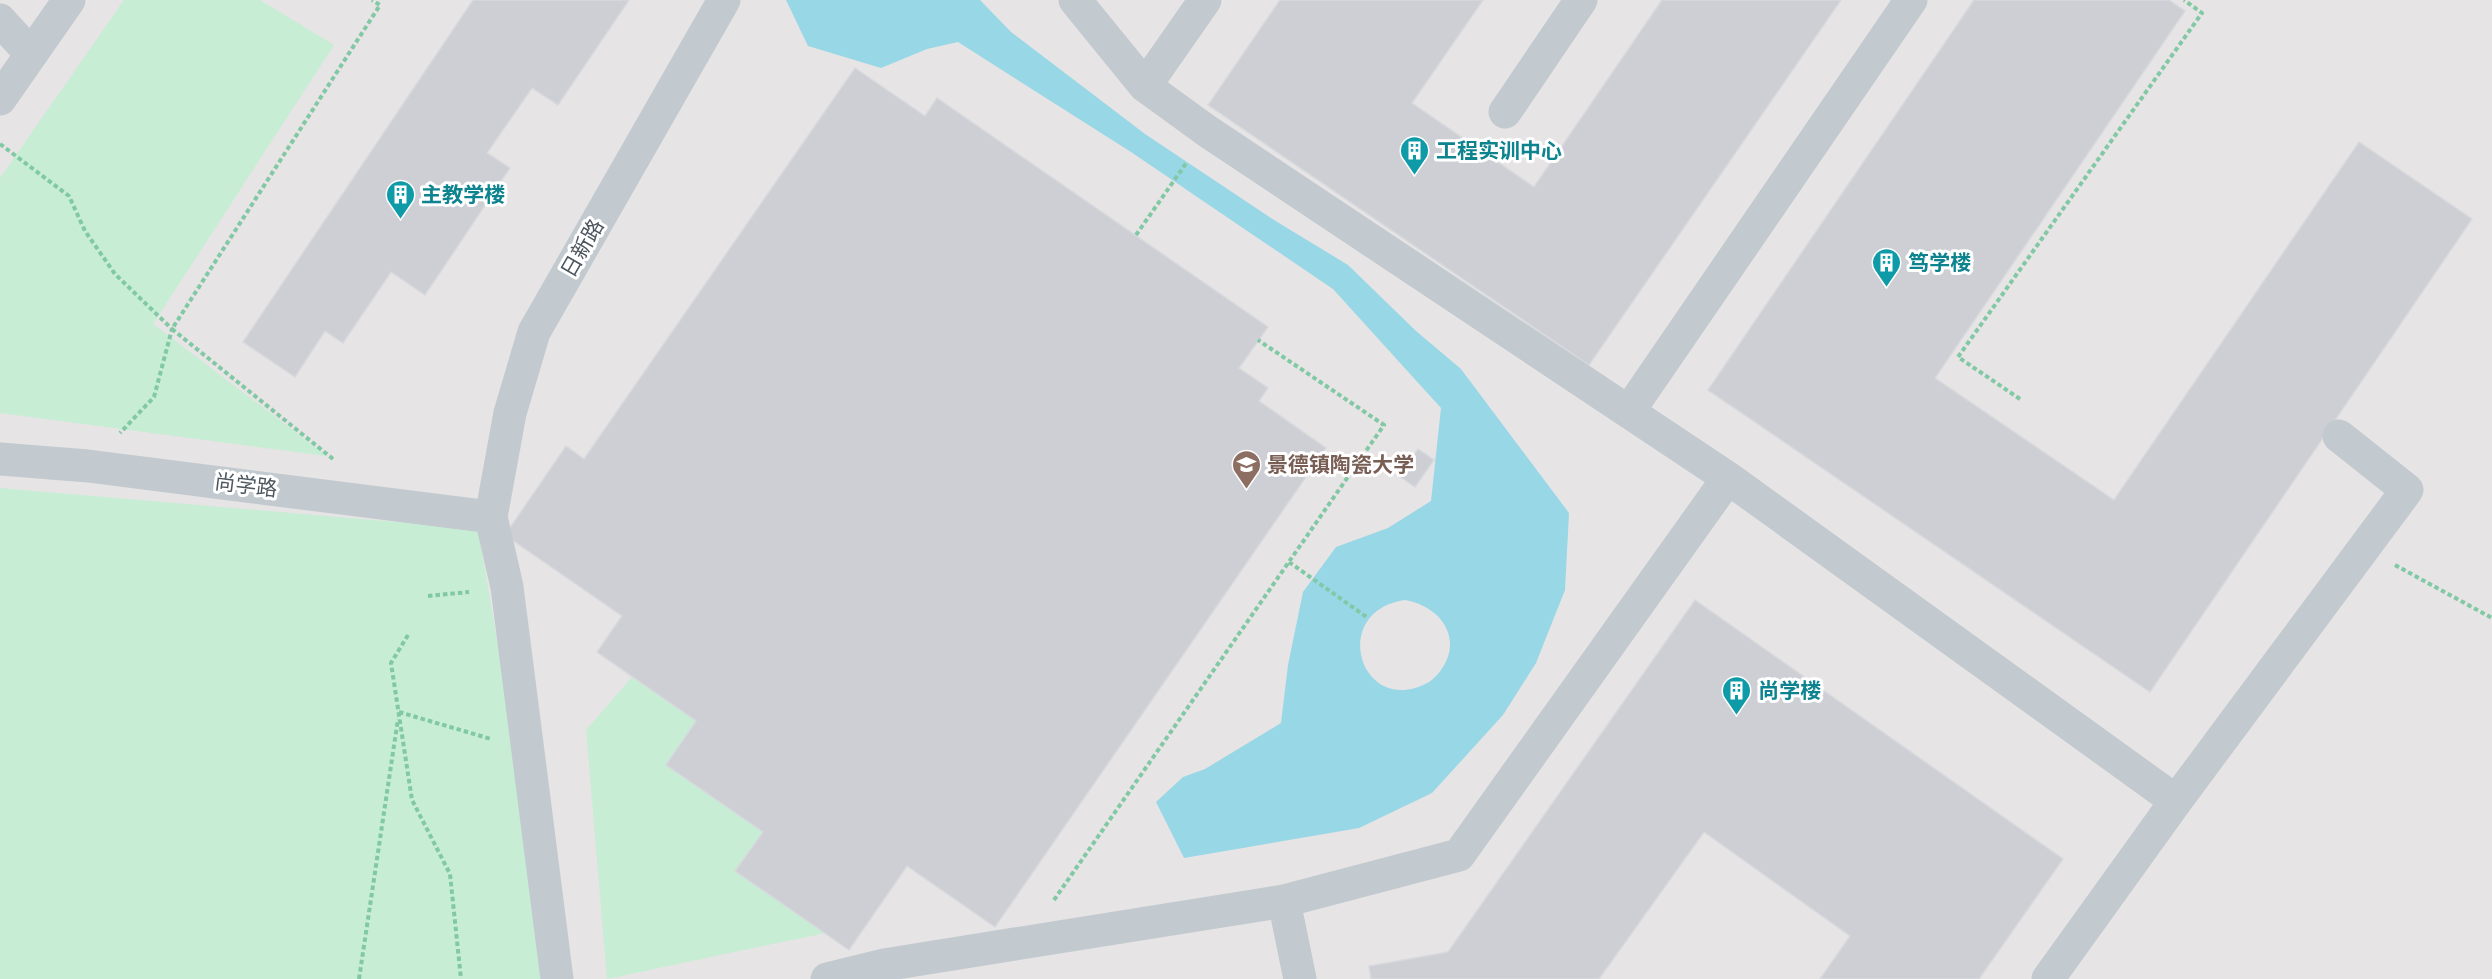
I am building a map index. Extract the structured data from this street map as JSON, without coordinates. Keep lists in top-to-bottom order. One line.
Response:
{"streets":{"lane":["日新路","尚学路"]},"crossings":[["日新路","尚学路"]],"places":{"building":["工程实训中心","主教学楼","笃学楼","尚学楼"],"school or university":["景德镇陶瓷大学"]}}
